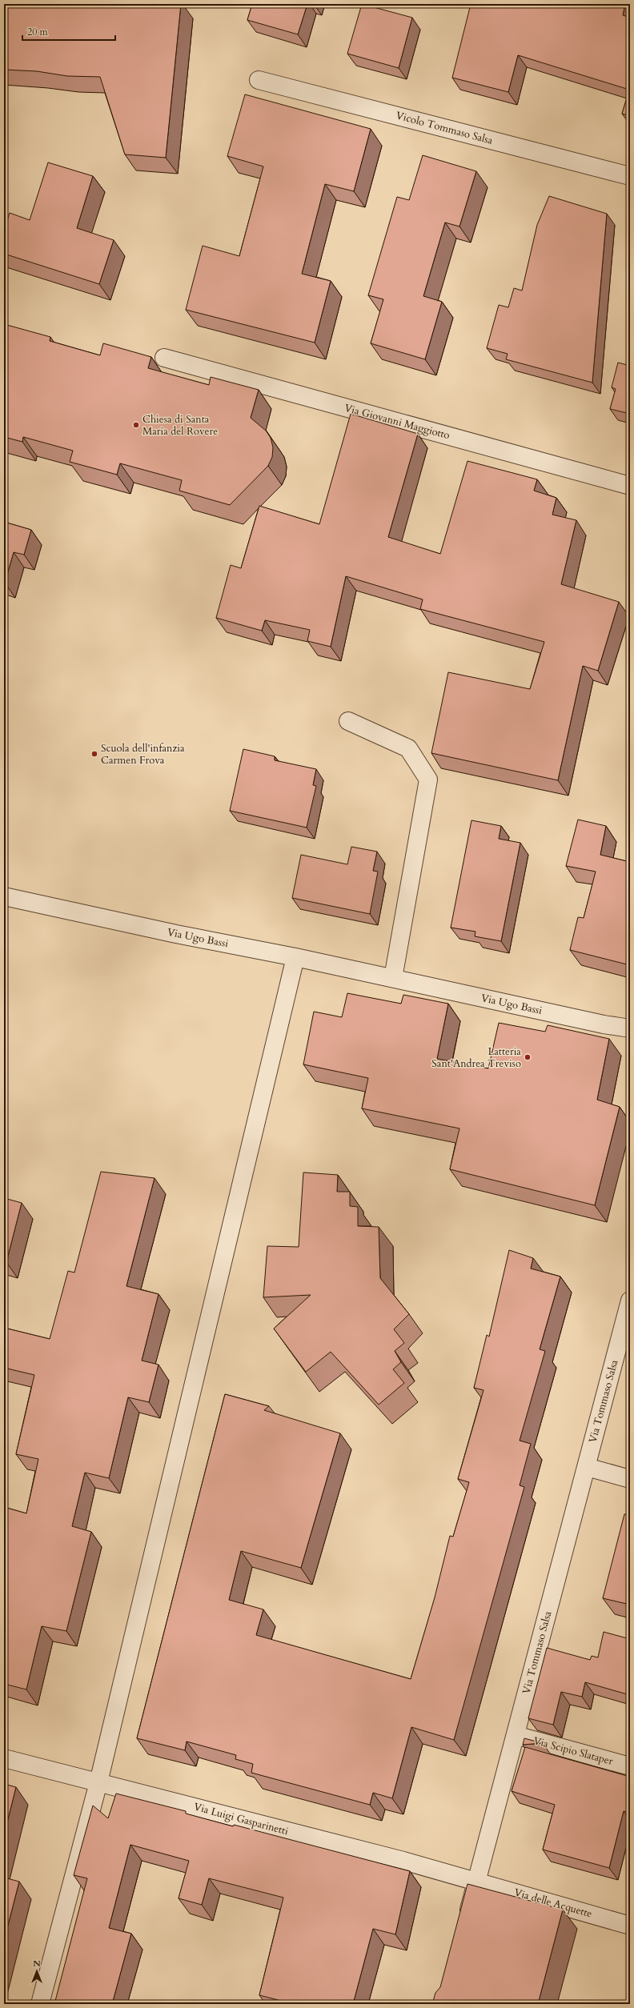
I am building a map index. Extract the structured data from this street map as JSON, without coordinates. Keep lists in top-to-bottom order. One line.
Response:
{"streets":{"street":["Vicolo Tommaso Salsa","Via Giovanni Maggiotto","Via Ugo Bassi","Via Tommaso Salsa","Via Scipio Slataper","Via Luigi Gasparinetti","Via delle Acquette"]},"crossings":[["Via Tommaso Salsa","Via Scipio Slataper"],["Via Tommaso Salsa","Via Luigi Gasparinetti"],["Via Tommaso Salsa","Via delle Acquette"],["Via Luigi Gasparinetti","Via delle Acquette"]],"places":["Chiesa di Santa Maria del Rovere","Scuola dell'infanzia Carmen Frova","Latteria Sant'Andrea Treviso"],"scale_bar":"20 m","north":"top"}
